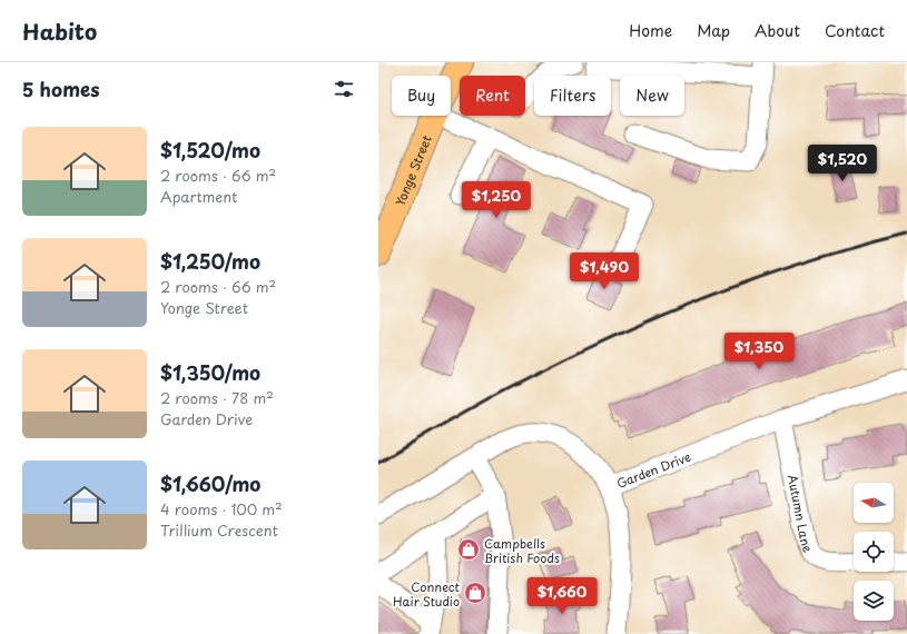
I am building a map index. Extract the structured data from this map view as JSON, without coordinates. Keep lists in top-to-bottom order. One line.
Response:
{"streets":{"main road":["Yonge Street"],"street":["Garden Drive","Autumn Lane"]},"crossings":[["Garden Drive","Autumn Lane"]],"places":{"shop":["Campbells British Foods","Connect Hair Studio"]},"north":"left","page":{"header":"Habito","nav":["Home","Map","About","Contact"],"heading":"5 homes","chip":["Buy","Rent","Filters","New"],"list":[{"name":"$1,520/mo","note":"2 rooms · 66 m² · Apartment"},{"name":"$1,250/mo","note":"2 rooms · 66 m² · Yonge Street"},{"name":"$1,350/mo","note":"2 rooms · 78 m² · Garden Drive"},{"name":"$1,660/mo","note":"4 rooms · 100 m² · Trillium Crescent"}],"price":["$1,520","$1,250","$1,490","$1,350","$1,660"]}}
